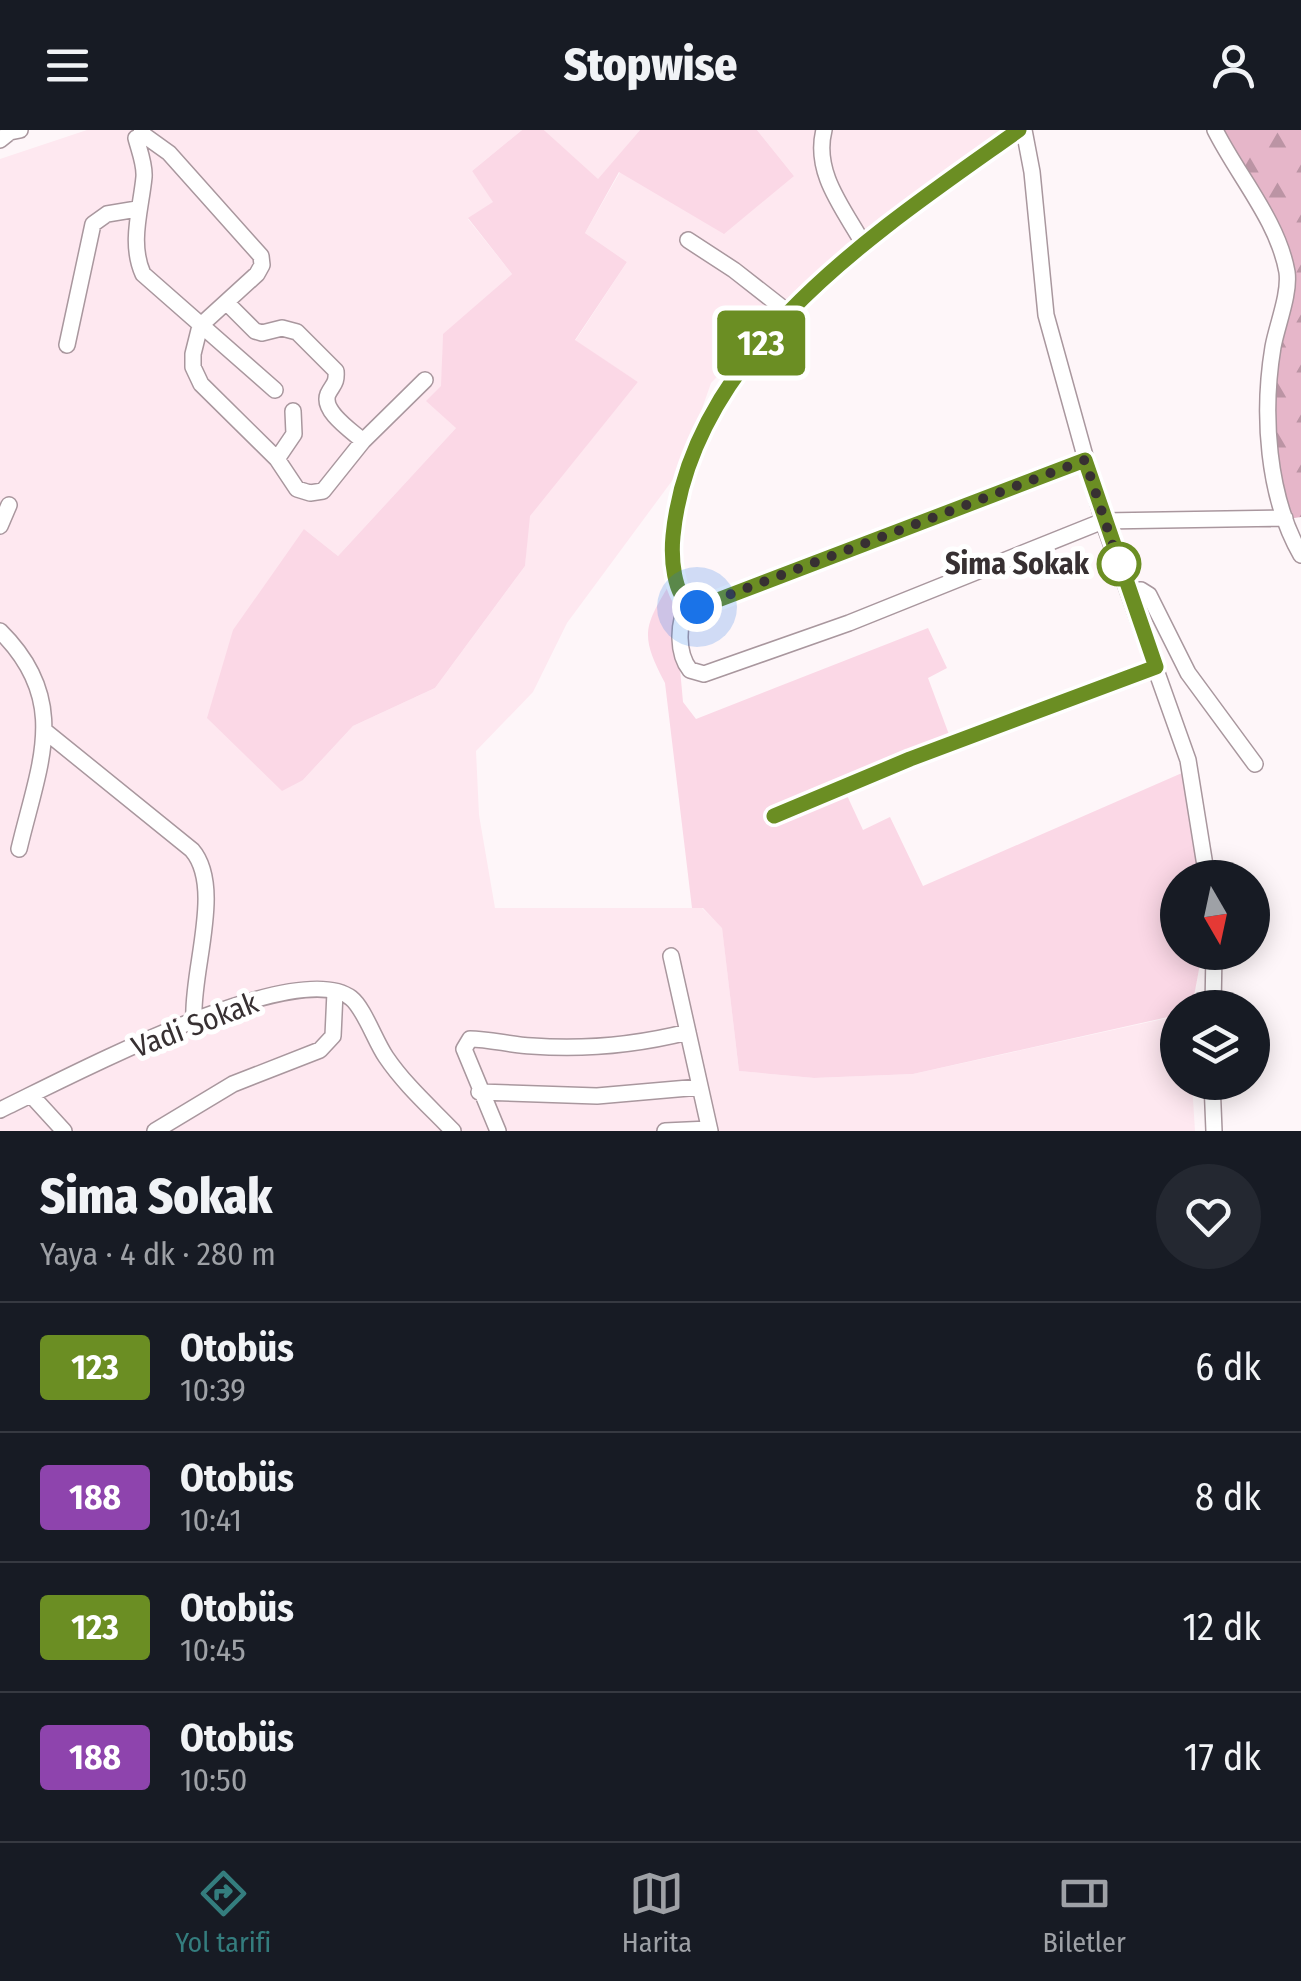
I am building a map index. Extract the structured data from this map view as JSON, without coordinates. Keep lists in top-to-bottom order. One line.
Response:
{"streets":{"street":["Vadi Sokak"]},"places":["Sima Sokak"],"lines":["bus line 123"],"north":"bottom","page":{"header":"Stopwise","on_map":"123","heading":["Sima Sokak","Yaya · 4 dk · 280 m"],"list":[{"mark":"123","name":"Otobüs","note":"10:39","value":"6 dk"},{"mark":"188","name":"Otobüs","note":"10:41","value":"8 dk"},{"mark":"123","name":"Otobüs","note":"10:45","value":"12 dk"},{"mark":"188","name":"Otobüs","note":"10:50","value":"17 dk"}],"tabs":["Yol tarifi","Harita","Biletler"]}}
